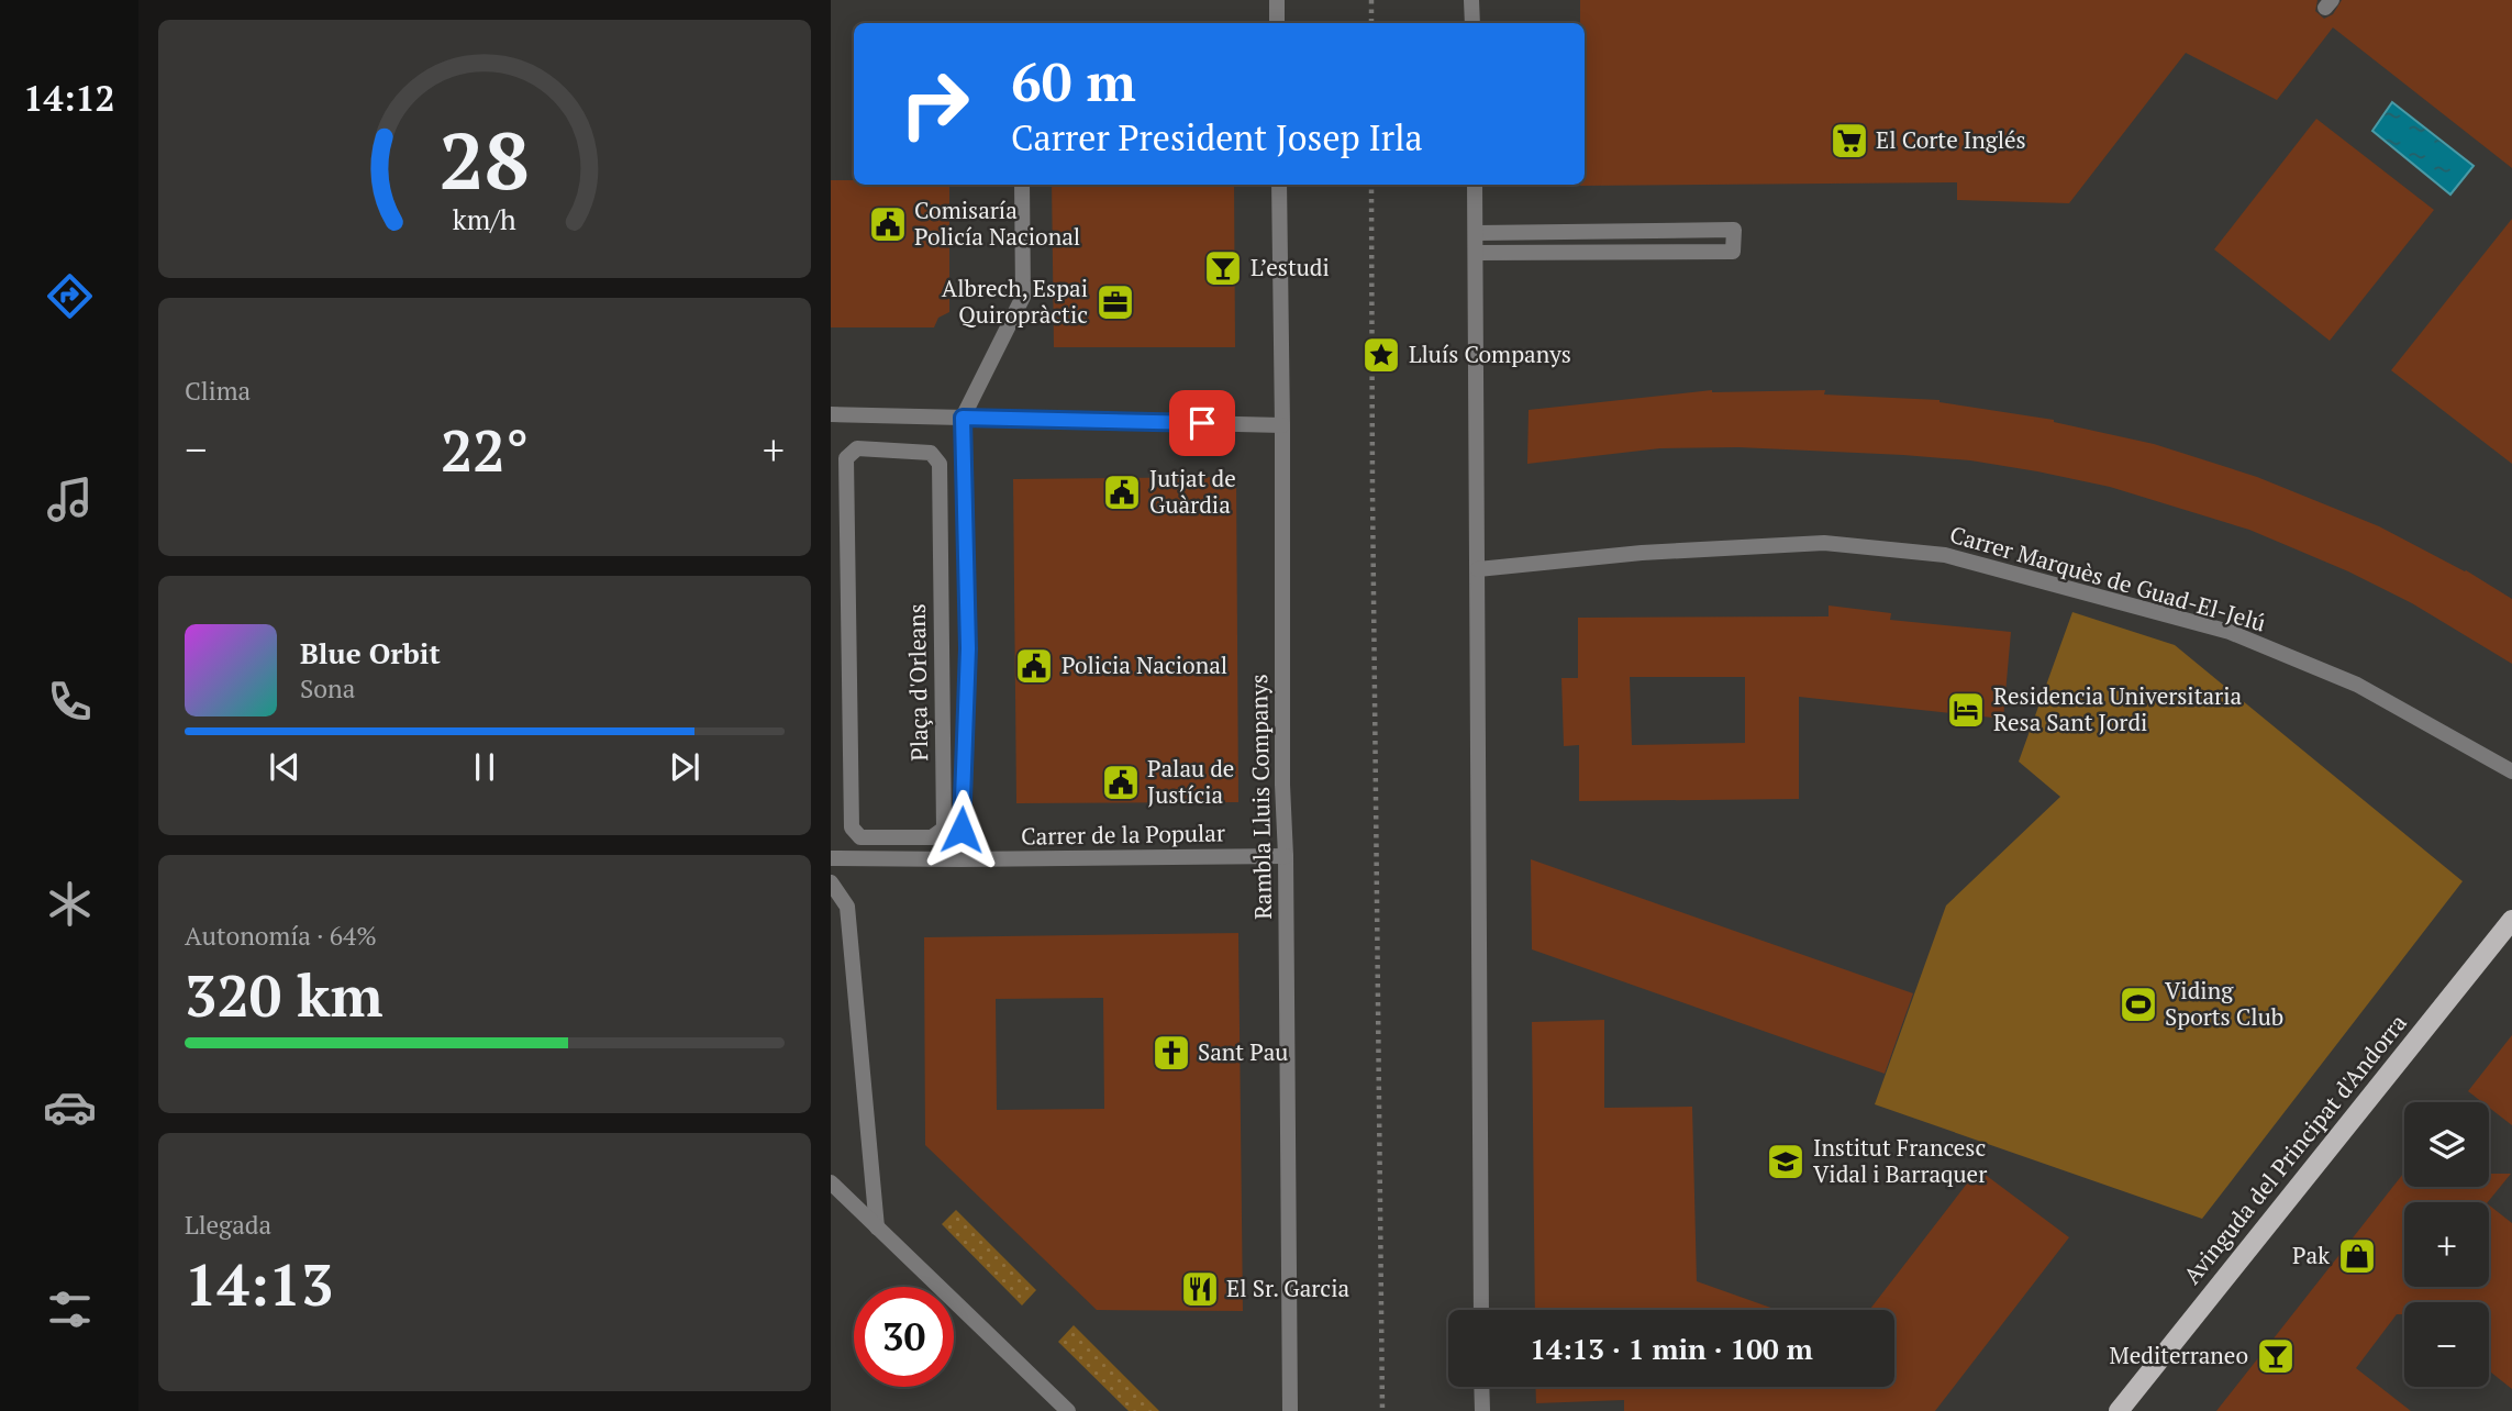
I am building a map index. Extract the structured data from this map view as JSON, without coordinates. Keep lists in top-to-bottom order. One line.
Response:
{"streets":{"main road":["Avinguda del Principat d'Andorra"],"street":["Carrer Marquès de Guad-El-Jelú","Plaça d'Orleans","Rambla Lluis Companys","Carrer de la Popular"]},"crossings":[["Plaça d'Orleans","Carrer de la Popular"],["Rambla Lluis Companys","Carrer de la Popular"]],"places":{"supermarket":["El Corte Inglés"],"public building":["Comisaría Policía Nacional","Jutjat de Guàrdia","Policia Nacional","Palau de Justícia"],"bar":["L’estudi","Mediterraneo"],"office":["Albrech, Espai Quiropràctic"],"place":["Lluís Companys"],"hotel":["Residencia Universitaria Resa Sant Jordi"],"sports":["Viding Sports Club"],"church":["Sant Pau"],"school or university":["Institut Francesc Vidal i Barraquer"],"shop":["Pak"],"restaurant":["El Sr. Garcia"]},"page":{"tabs":"14:12","turn":["60 m","Carrer President Josep Irla"],"tile":["Clima",["Autonomía · 64%","320 km"],["Llegada","14:13"]],"heat":["−","22°","+"],"song":["Blue Orbit","Sona"],"map_buttons":["+","−"],"limit":"30","trip":"14:13 · 1 min · 100 m","gauge":["28","km/h"]}}
